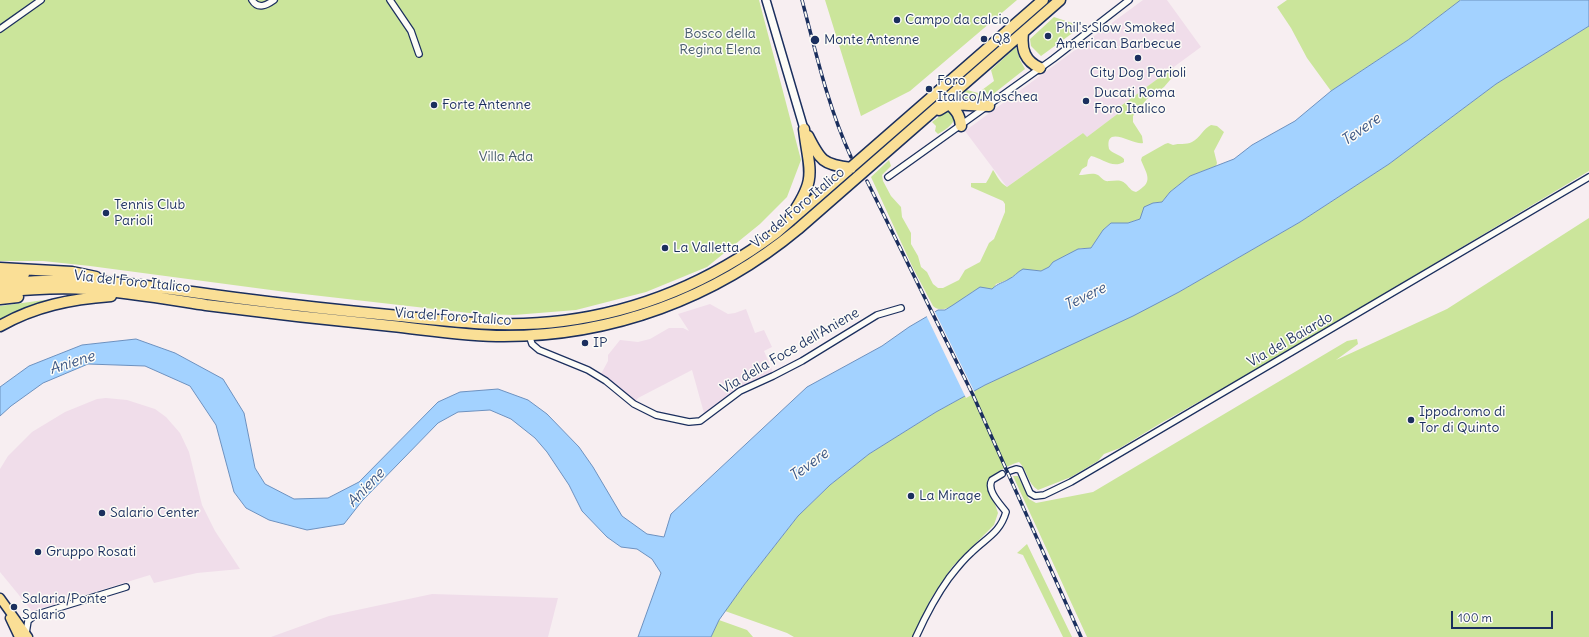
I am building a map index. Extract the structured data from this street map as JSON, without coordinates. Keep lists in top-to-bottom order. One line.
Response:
{"streets":{"highway":["Via del Foro Italico"],"street":["Via del Baiardo","Via della Foce dell'Aniene"]},"crossings":[["Via del Foro Italico","Via della Foce dell'Aniene"]],"water":["Tevere","Aniene"],"parks":["Bosco della Regina Elena","Villa Ada"],"places":["Campo da calcio","Phil's Slow Smoked American Barbecue","Q8","Monte Antenne","City Dog Parioli","Foro Italico/Moschea","Ducati Roma Foro Italico","Forte Antenne","Tennis Club Parioli","La Valletta","IP","Ippodromo di Tor di Quinto","La Mirage","Salario Center","Gruppo Rosati","Salaria/Ponte Salario"],"scale_bar":"100 m"}
